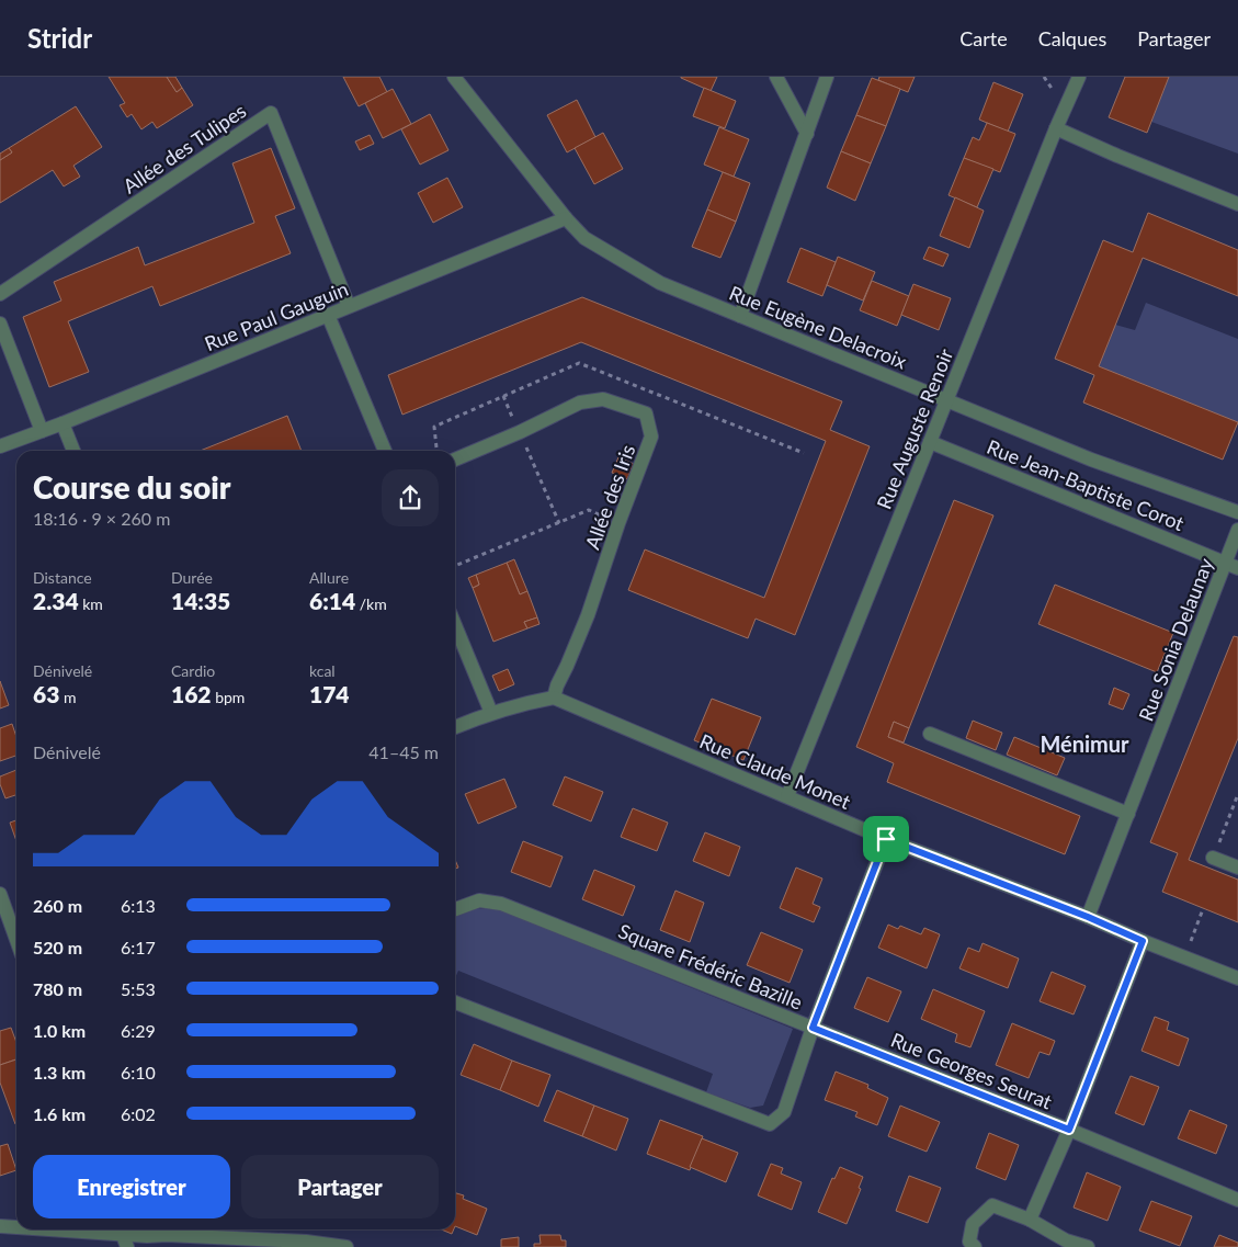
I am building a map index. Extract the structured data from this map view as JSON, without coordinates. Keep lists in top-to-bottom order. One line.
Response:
{"streets":{"street":["Allée des Tulipes","Rue Paul Gauguin","Rue Eugène Delacroix","Rue Auguste Renoir","Rue Jean-Baptiste Corot","Allée des Iris","Rue Sonia Delaunay","Rue Claude Monet","Square Frédéric Bazille","Rue Georges Seurat"]},"crossings":[["Allée des Tulipes","Rue Paul Gauguin"],["Rue Paul Gauguin","Rue Eugène Delacroix"],["Rue Eugène Delacroix","Rue Auguste Renoir"],["Rue Auguste Renoir","Rue Jean-Baptiste Corot"],["Rue Auguste Renoir","Rue Claude Monet"],["Rue Jean-Baptiste Corot","Rue Sonia Delaunay"],["Allée des Iris","Rue Claude Monet"],["Rue Sonia Delaunay","Rue Claude Monet"],["Square Frédéric Bazille","Rue Georges Seurat"]],"districts":["Ménimur"],"page":{"header":"Stridr","nav":["Carte","Calques","Partager"],"heading":["Course du soir","18:16 · 9 × 260 m"],"stats":[["Distance","2.34 km"],["Durée","14:35"],["Allure","6:14 /km"],["Dénivelé","63 m"],["Cardio","162 bpm"],["kcal","174"]],"chart":["Dénivelé","41–45 m"],"list":[{"name":"260 m","note":"6:13"},{"name":"520 m","note":"6:17"},{"name":"780 m","note":"5:53"},{"name":"1.0 km","note":"6:29"},{"name":"1.3 km","note":"6:10"},{"name":"1.6 km","note":"6:02"}],"buttons":["Enregistrer","Partager"]}}
